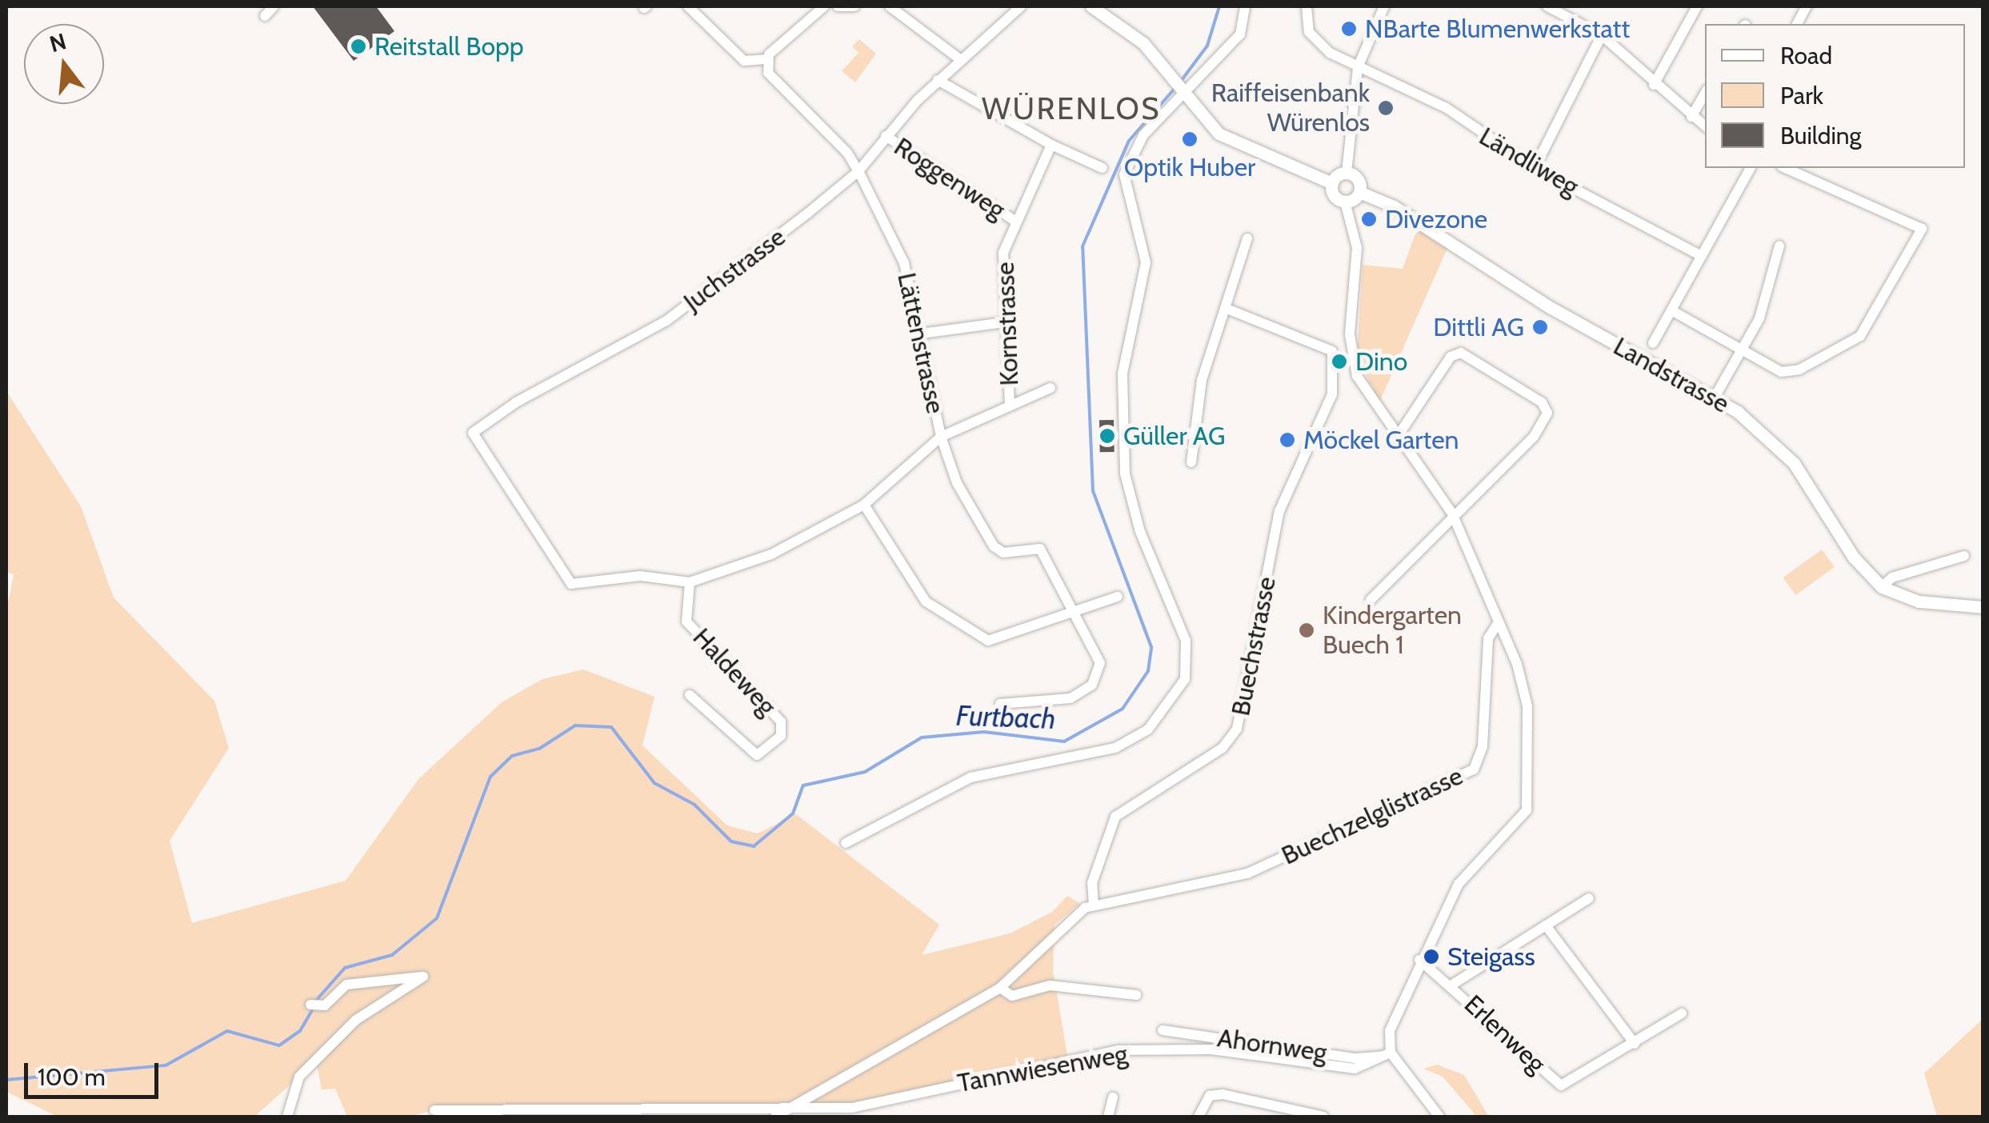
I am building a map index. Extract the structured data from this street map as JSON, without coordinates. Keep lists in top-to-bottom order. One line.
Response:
{"streets":{"main road":["Landstrasse"],"street":["Ländliweg","Roggenweg","Juchstrasse","Kornstrasse","Lättenstrasse","Buechstrasse","Haldeweg","Buechzelglistrasse","Erlenweg","Ahornweg","Tannwiesenweg"]},"crossings":[["Roggenweg","Juchstrasse"],["Roggenweg","Kornstrasse"],["Juchstrasse","Lättenstrasse"],["Lättenstrasse","Haldeweg"],["Buechstrasse","Buechzelglistrasse"],["Ahornweg","Tannwiesenweg"]],"districts":["WÜRENLOS"],"water":["Furtbach"],"places":["NBarte Blumenwerkstatt","Reitstall Bopp","Raiffeisenbank Würenlos","Optik Huber","Divezone","Dittli AG","Dino","Güller AG","Möckel Garten","Kindergarten Buech 1","Steigass"],"legend":["Road","Park","Building"],"scale_bar":"100 m","north":"top"}
